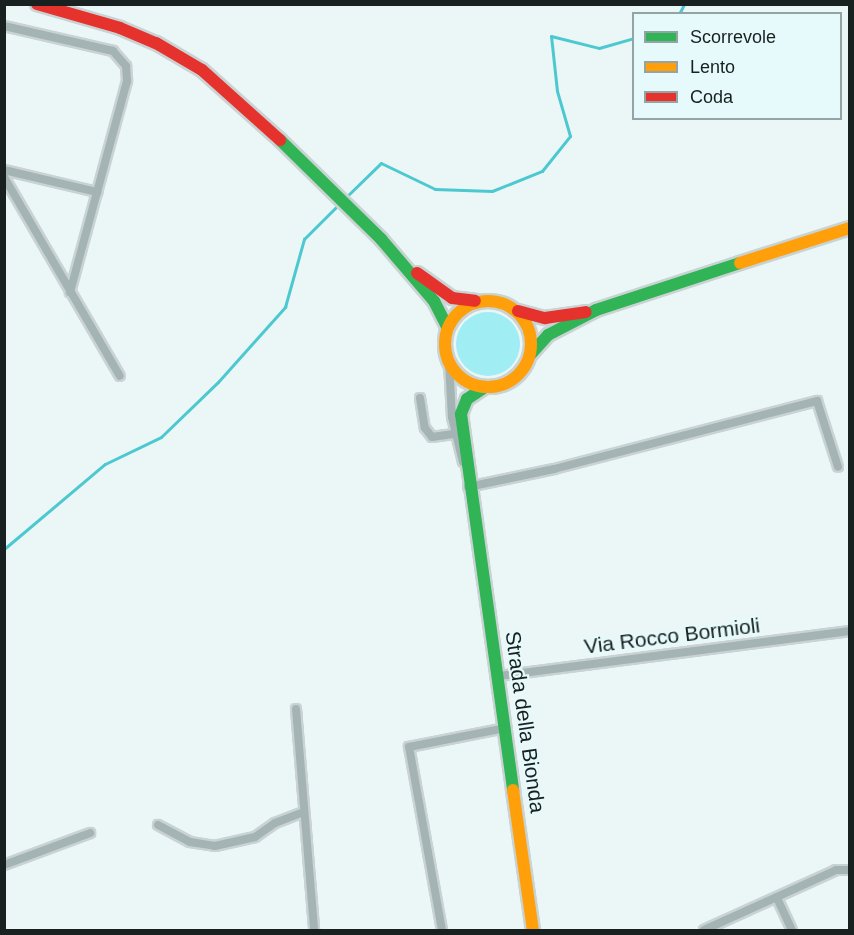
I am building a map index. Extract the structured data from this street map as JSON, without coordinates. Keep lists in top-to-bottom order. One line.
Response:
{"streets":{"street":["Via Rocco Bormioli","Strada della Bionda"]},"crossings":[["Via Rocco Bormioli","Strada della Bionda"]],"legend":["Scorrevole","Lento","Coda"]}
